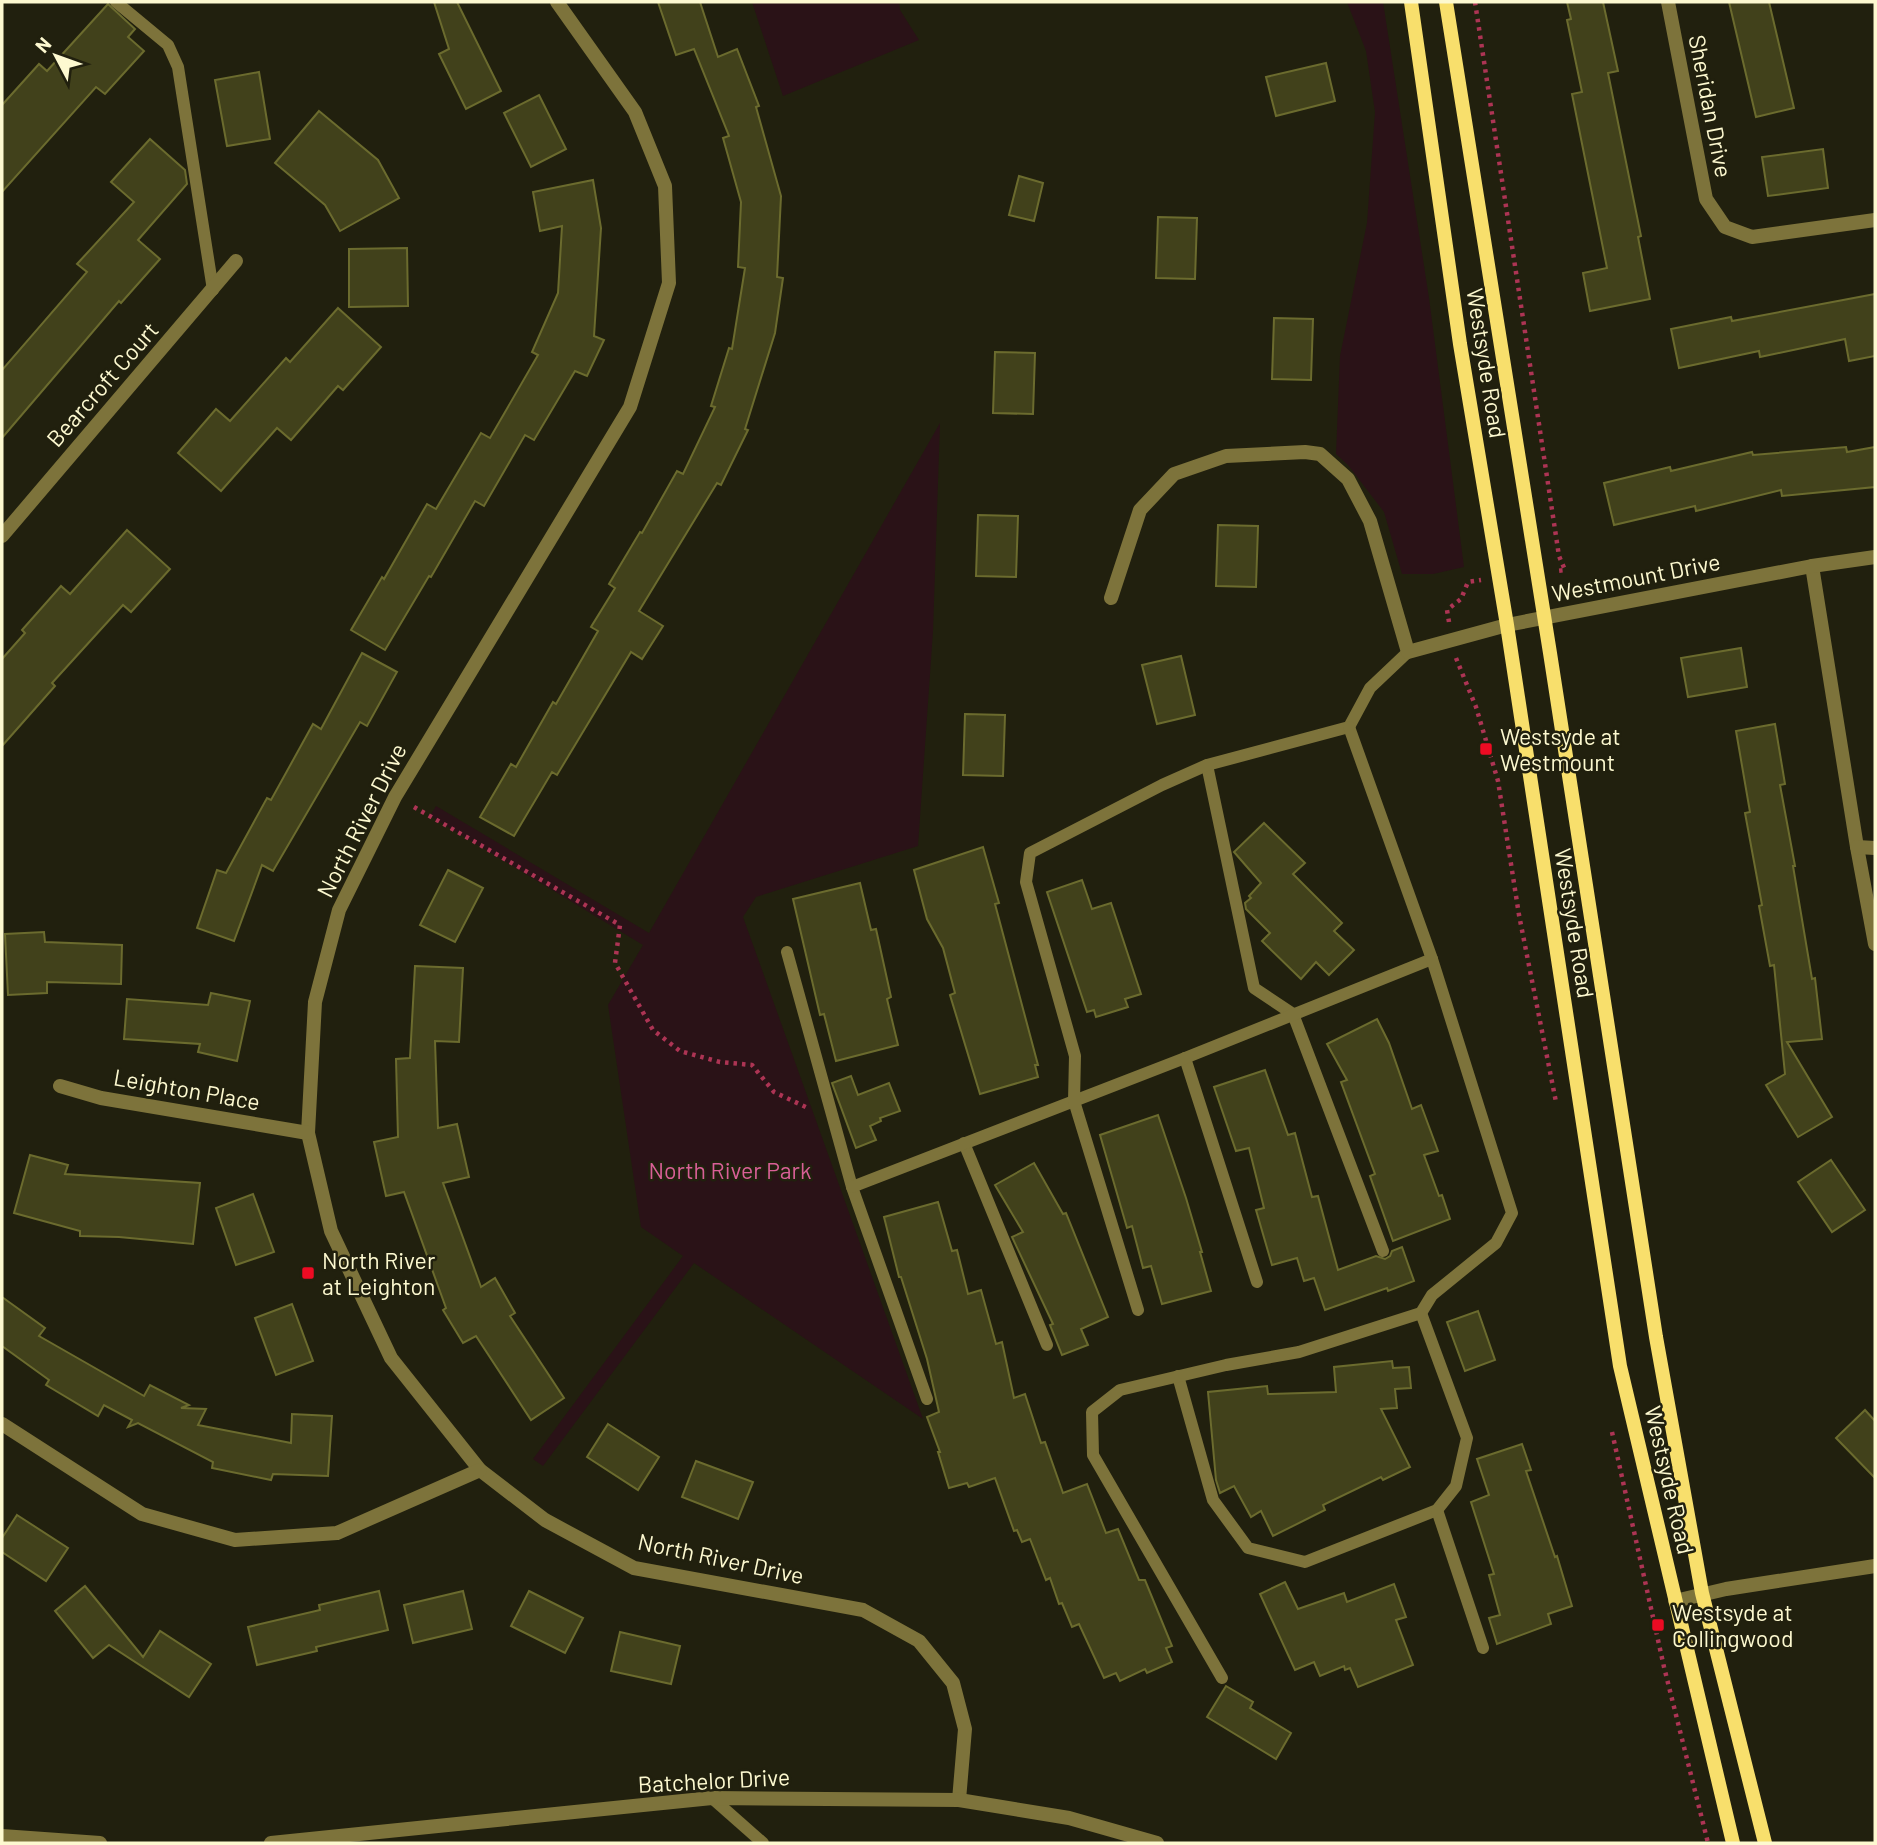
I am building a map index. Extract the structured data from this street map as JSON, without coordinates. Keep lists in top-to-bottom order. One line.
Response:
{"streets":{"main road":["Westsyde Road"],"street":["Sheridan Drive","Bearcroft Court","Westmount Drive","North River Drive","Leighton Place","Batchelor Drive"]},"crossings":[["Westsyde Road","Westmount Drive"],["North River Drive","Leighton Place"],["North River Drive","Batchelor Drive"]],"parks":["North River Park"],"places":{"transit":["Westsyde at Westmount","North River at Leighton","Westsyde at Collingwood"]},"north":"top left"}
